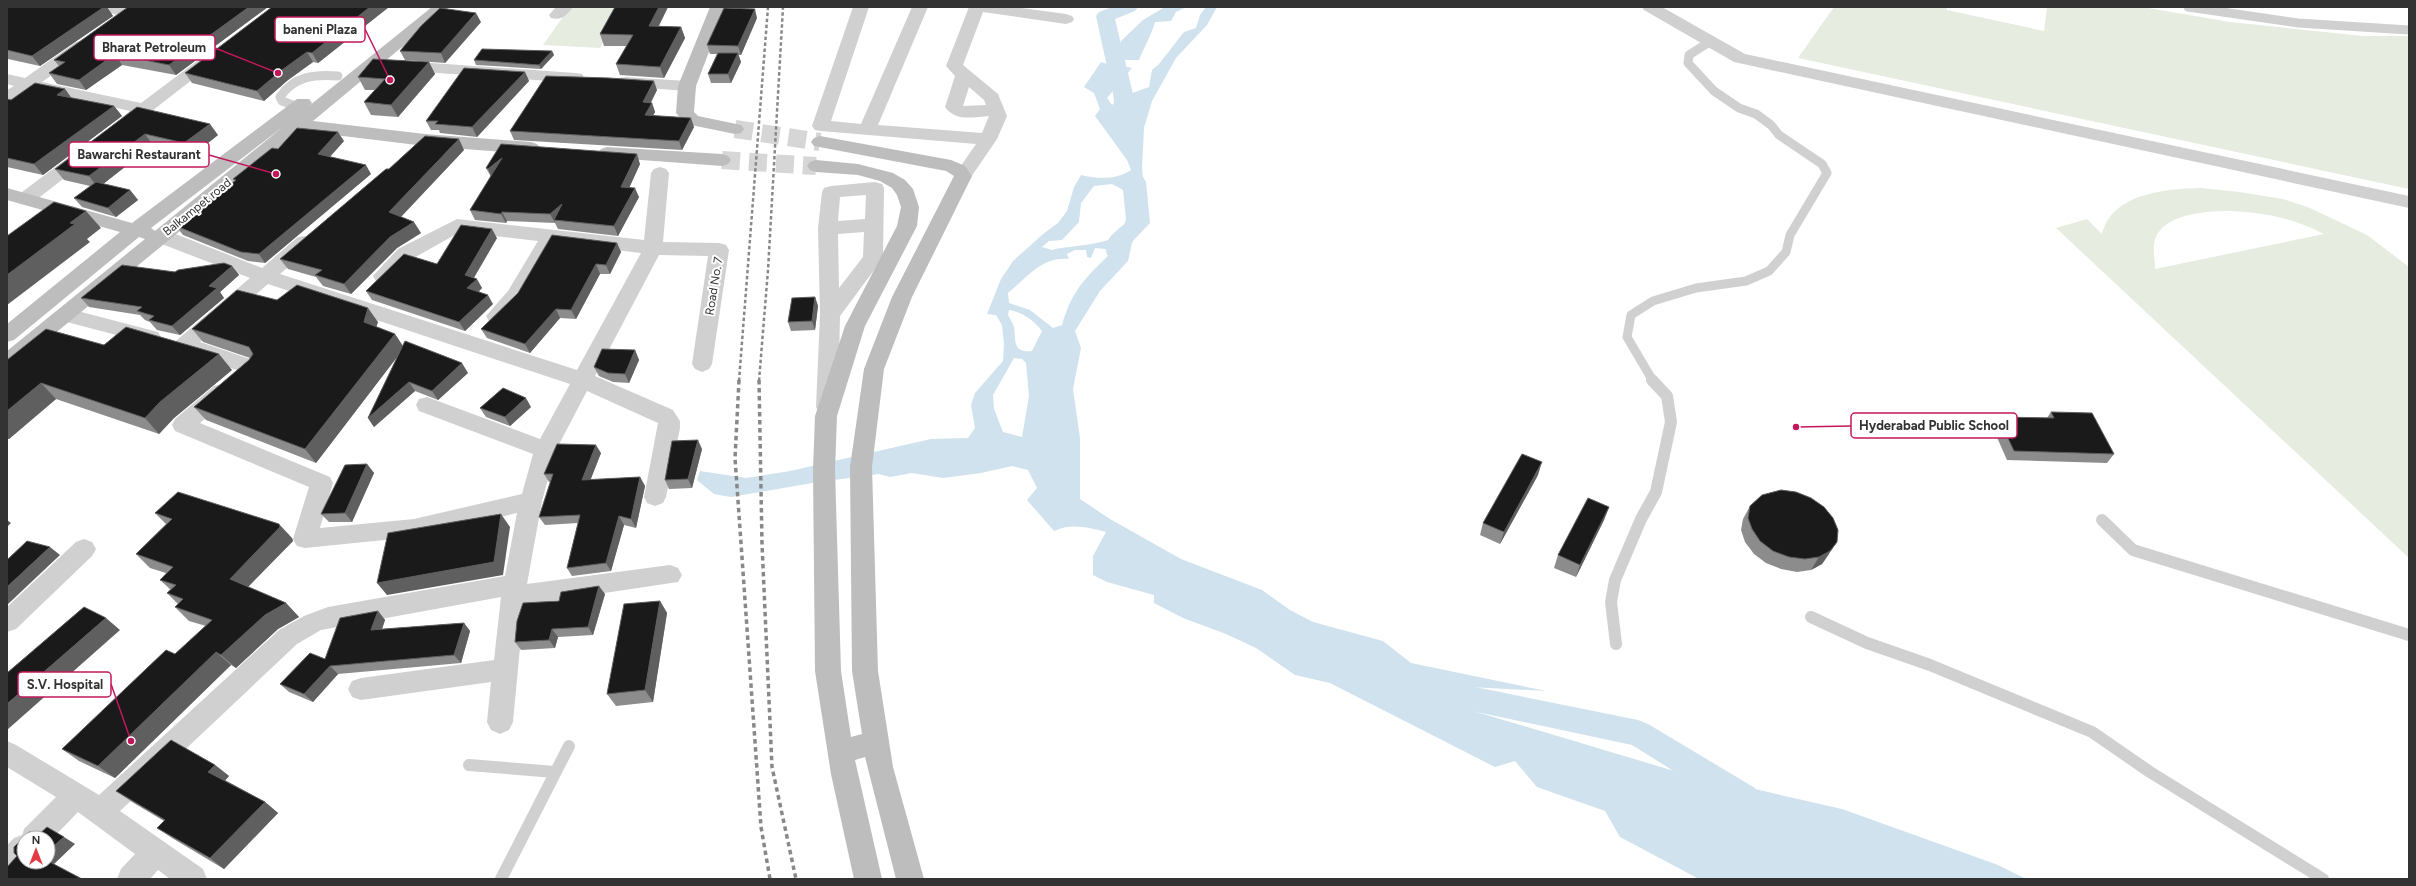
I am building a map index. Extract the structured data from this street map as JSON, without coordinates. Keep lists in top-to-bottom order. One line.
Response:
{"streets":{"street":["Balkampet road","Road No. 7"]},"places":["Bharat Petroleum","baneni Plaza","Bawarchi Restaurant","Hyderabad Public School","S.V. Hospital"],"north":"top"}
